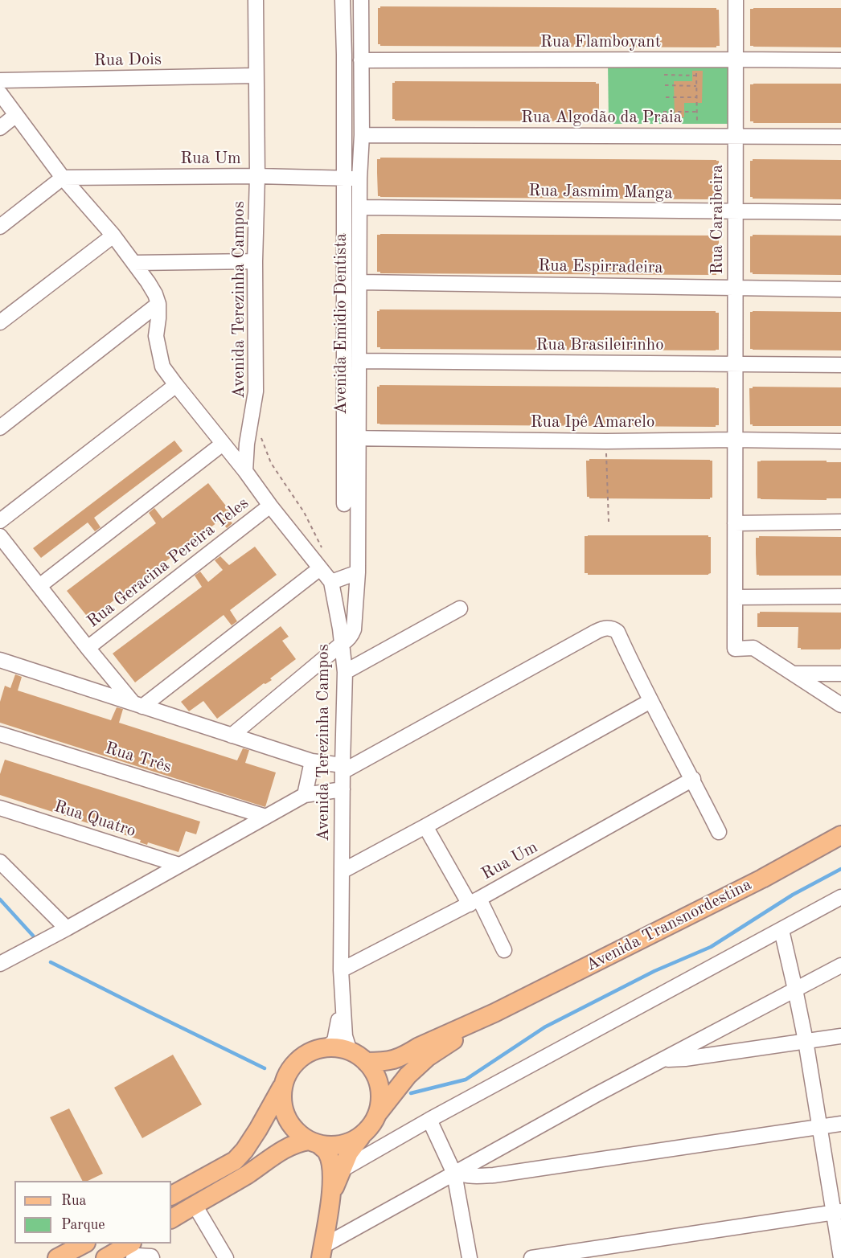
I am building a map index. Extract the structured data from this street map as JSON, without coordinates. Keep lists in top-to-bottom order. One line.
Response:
{"streets":{"main road":["Avenida Transnordestina"],"street":["Rua Flamboyant","Rua Dois","Rua Algodão da Praia","Rua Um","Rua Jasmim Manga","Rua Caraibeira","Rua Espirradeira","Avenida Terezinha Campos","Avenida Emidio Dentista","Rua Brasileirinho","Rua Ipê Amarelo","Rua Geracina Pereira Teles","Rua Três","Rua Quatro"]},"crossings":[["Rua Flamboyant","Rua Caraibeira"],["Rua Flamboyant","Avenida Emidio Dentista"],["Rua Dois","Avenida Terezinha Campos"],["Rua Algodão da Praia","Rua Caraibeira"],["Rua Algodão da Praia","Avenida Emidio Dentista"],["Rua Um","Avenida Terezinha Campos"],["Rua Um","Avenida Emidio Dentista"],["Rua Jasmim Manga","Rua Caraibeira"],["Rua Jasmim Manga","Avenida Emidio Dentista"],["Rua Caraibeira","Rua Espirradeira"],["Rua Caraibeira","Rua Brasileirinho"],["Rua Caraibeira","Rua Ipê Amarelo"],["Rua Espirradeira","Avenida Emidio Dentista"],["Avenida Terezinha Campos","Avenida Emidio Dentista"],["Avenida Terezinha Campos","Rua Geracina Pereira Teles"],["Avenida Emidio Dentista","Rua Brasileirinho"],["Avenida Emidio Dentista","Rua Ipê Amarelo"]],"legend":["Rua","Parque"]}
